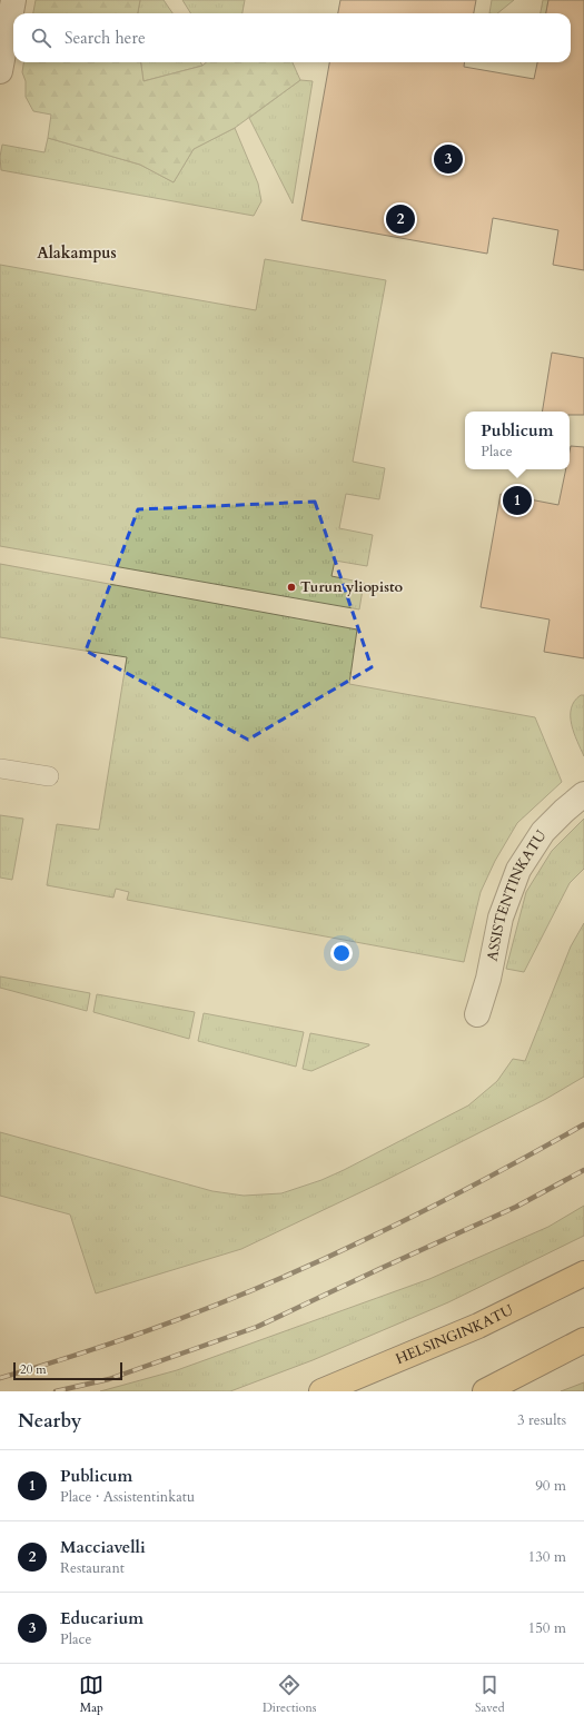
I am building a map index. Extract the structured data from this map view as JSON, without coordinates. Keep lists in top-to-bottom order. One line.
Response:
{"streets":{"main road":["HELSINGINKATU"],"street":["ASSISTENTINKATU"]},"districts":["Alakampus"],"places":["Turun yliopisto"],"scale_bar":"20 m","page":{"search":"Search here","pins":["3","2","1"],"popup":["Publicum","Place"],"scale":"20 m","heading":["Nearby","3 results"],"list":[{"mark":"1","name":"Publicum","note":"Place · Assistentinkatu","value":"90 m"},{"mark":"2","name":"Macciavelli","note":"Restaurant","value":"130 m"},{"mark":"3","name":"Educarium","note":"Place","value":"150 m"}],"nav":["Map","Directions","Saved"]}}
